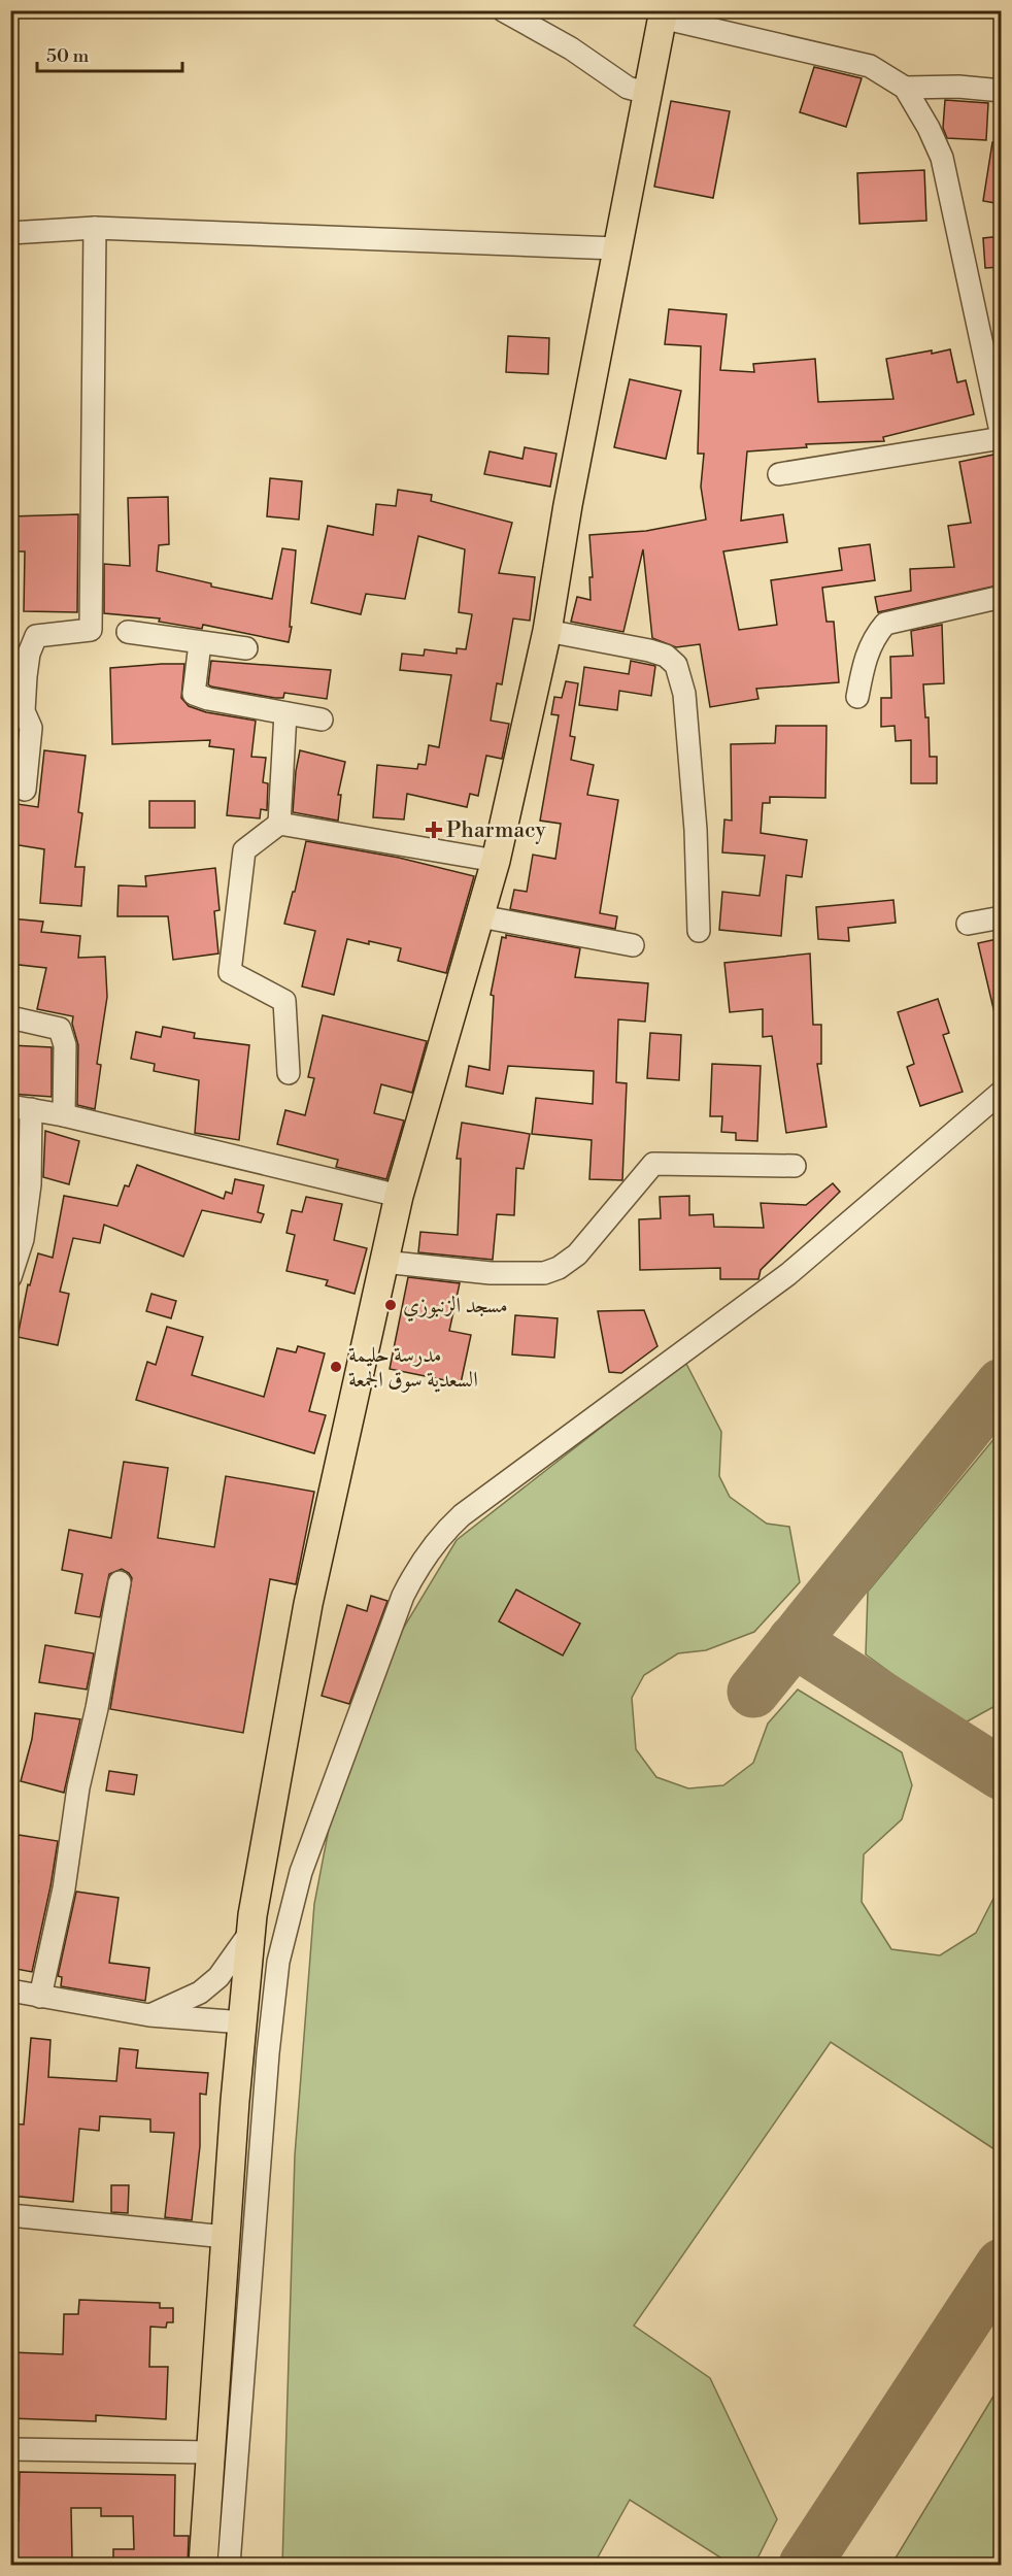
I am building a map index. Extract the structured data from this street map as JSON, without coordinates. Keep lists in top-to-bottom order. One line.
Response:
{"places":{"health":["Pharmacy"],"other":["مسجد الزنبوزي","مدرسة حليمة السعدية سوق الجمعة"]},"scale_bar":"50 m"}
